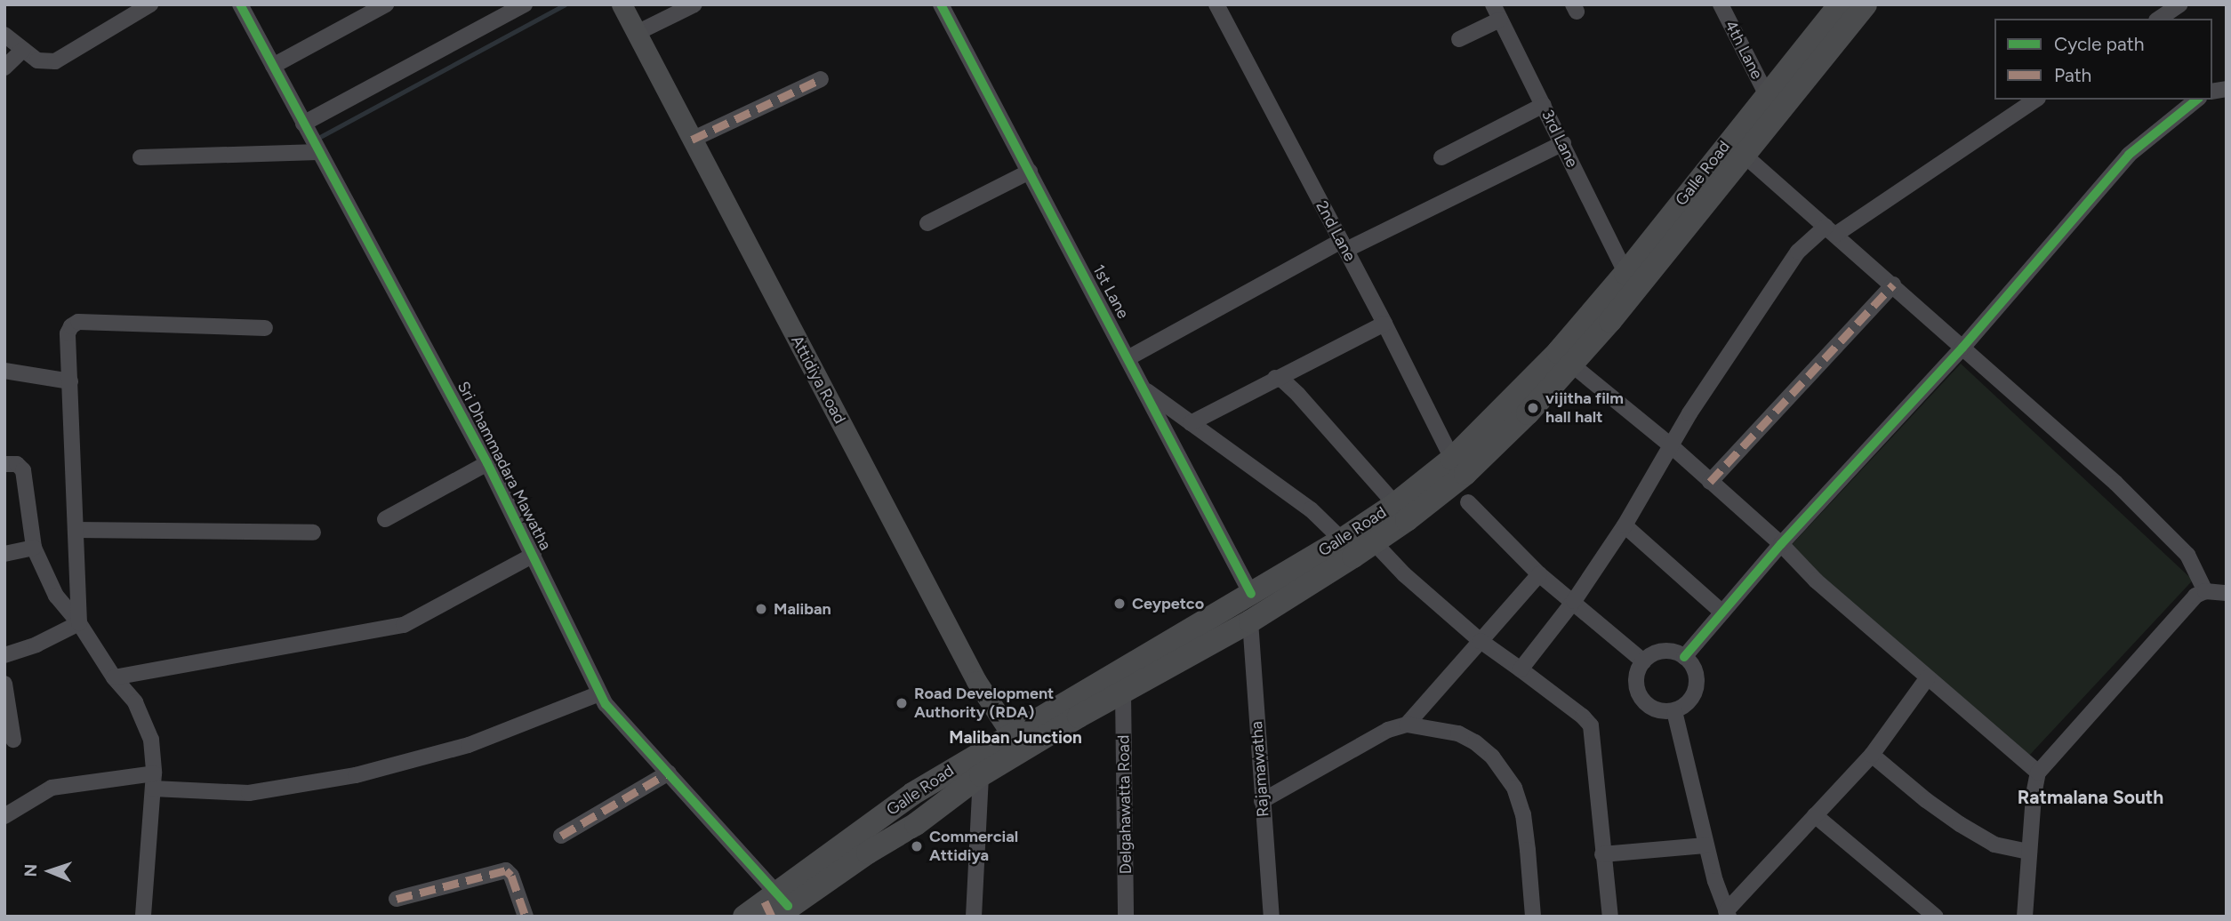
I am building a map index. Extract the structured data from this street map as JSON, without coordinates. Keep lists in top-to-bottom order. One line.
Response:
{"streets":{"highway":["Galle Road"],"main road":["Attidiya Road"],"street":["4th Lane","3rd Lane","2nd Lane","1st Lane","Sri Dhammadara Mawatha","Rajamawatha","Delgahawatta Road"]},"crossings":[["4th Lane","Galle Road"],["3rd Lane","Galle Road"],["Galle Road","2nd Lane"],["Galle Road","1st Lane"],["Galle Road","Attidiya Road"],["Galle Road","Sri Dhammadara Mawatha"],["Galle Road","Rajamawatha"],["Galle Road","Delgahawatta Road"]],"districts":["Maliban Junction","Ratmalana South"],"places":["vijitha film hall halt","Ceypetco","Maliban","Road Development Authority (RDA)","Commercial Attidiya"],"legend":["Cycle path","Path"],"north":"left"}
